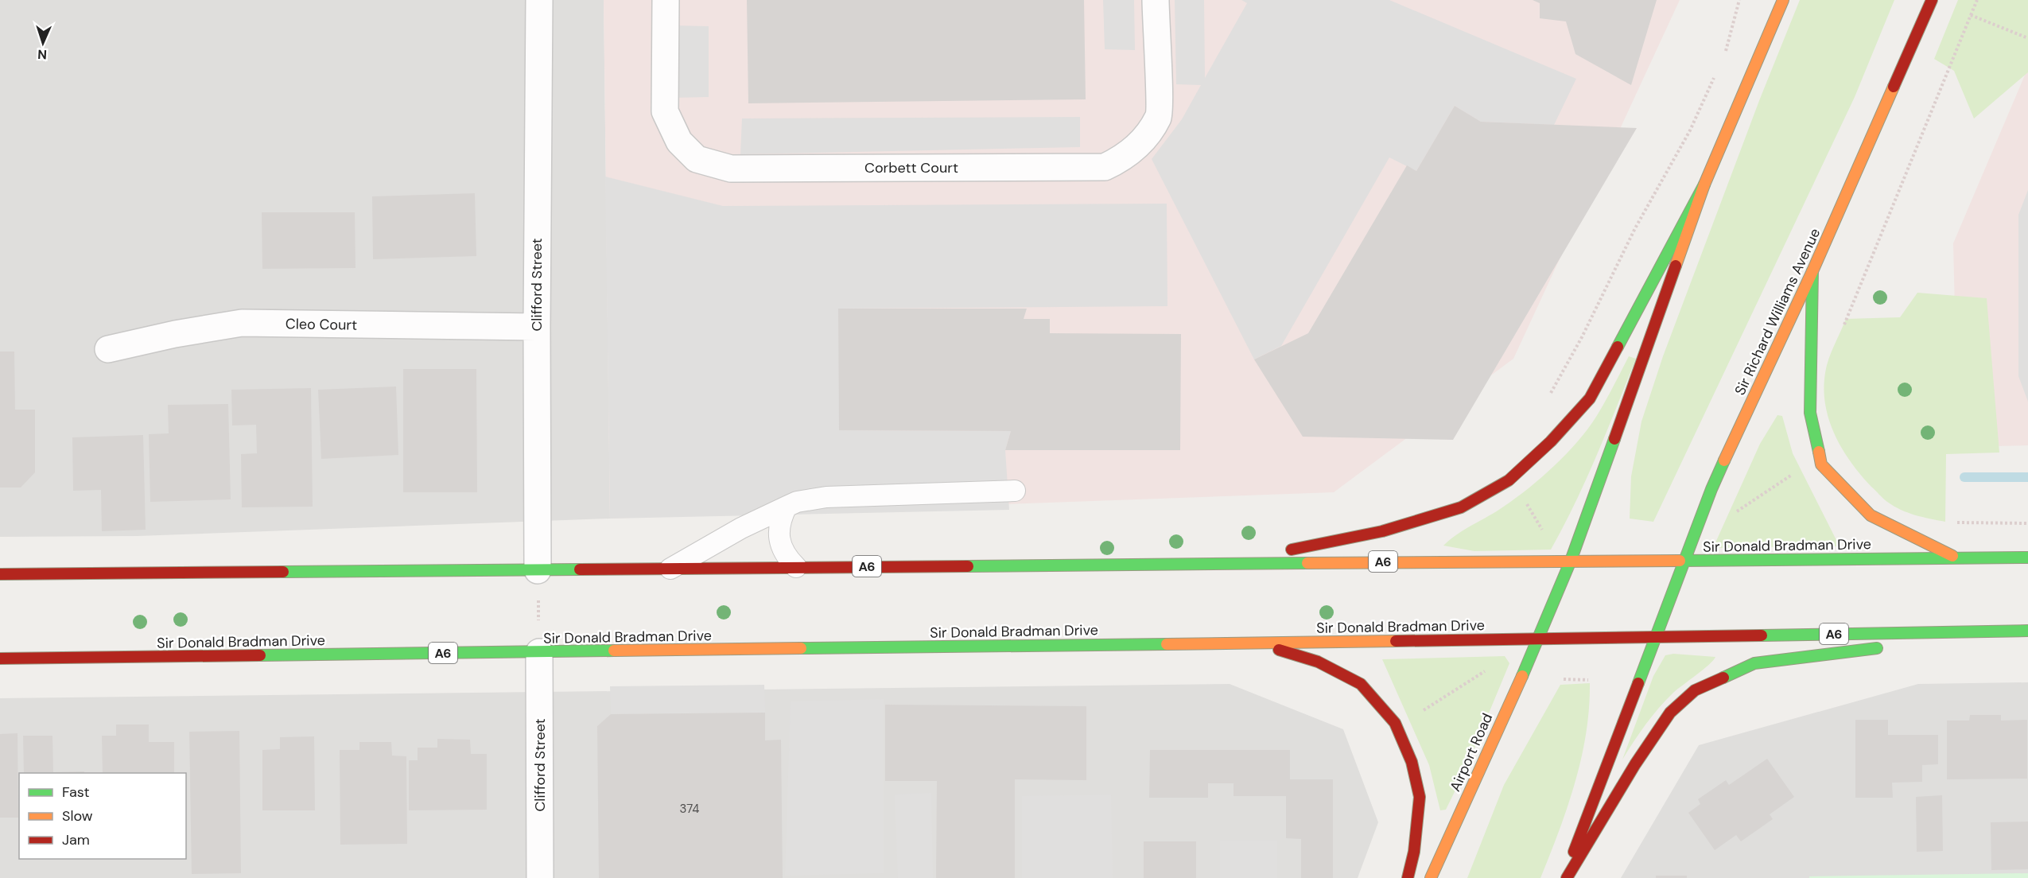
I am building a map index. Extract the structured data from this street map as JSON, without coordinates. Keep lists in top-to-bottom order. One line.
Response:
{"streets":{"main road":["Sir Richard Williams Avenue","Sir Donald Bradman Drive","A6","Airport Road"],"street":["Corbett Court","Clifford Street","Cleo Court"]},"crossings":[["Clifford Street","Cleo Court"],["Clifford Street","Sir Donald Bradman Drive"],["Sir Richard Williams Avenue","Sir Donald Bradman Drive"],["Sir Donald Bradman Drive","Airport Road"]],"house_numbers":["374"],"legend":["Fast","Slow","Jam"],"north":"bottom"}
